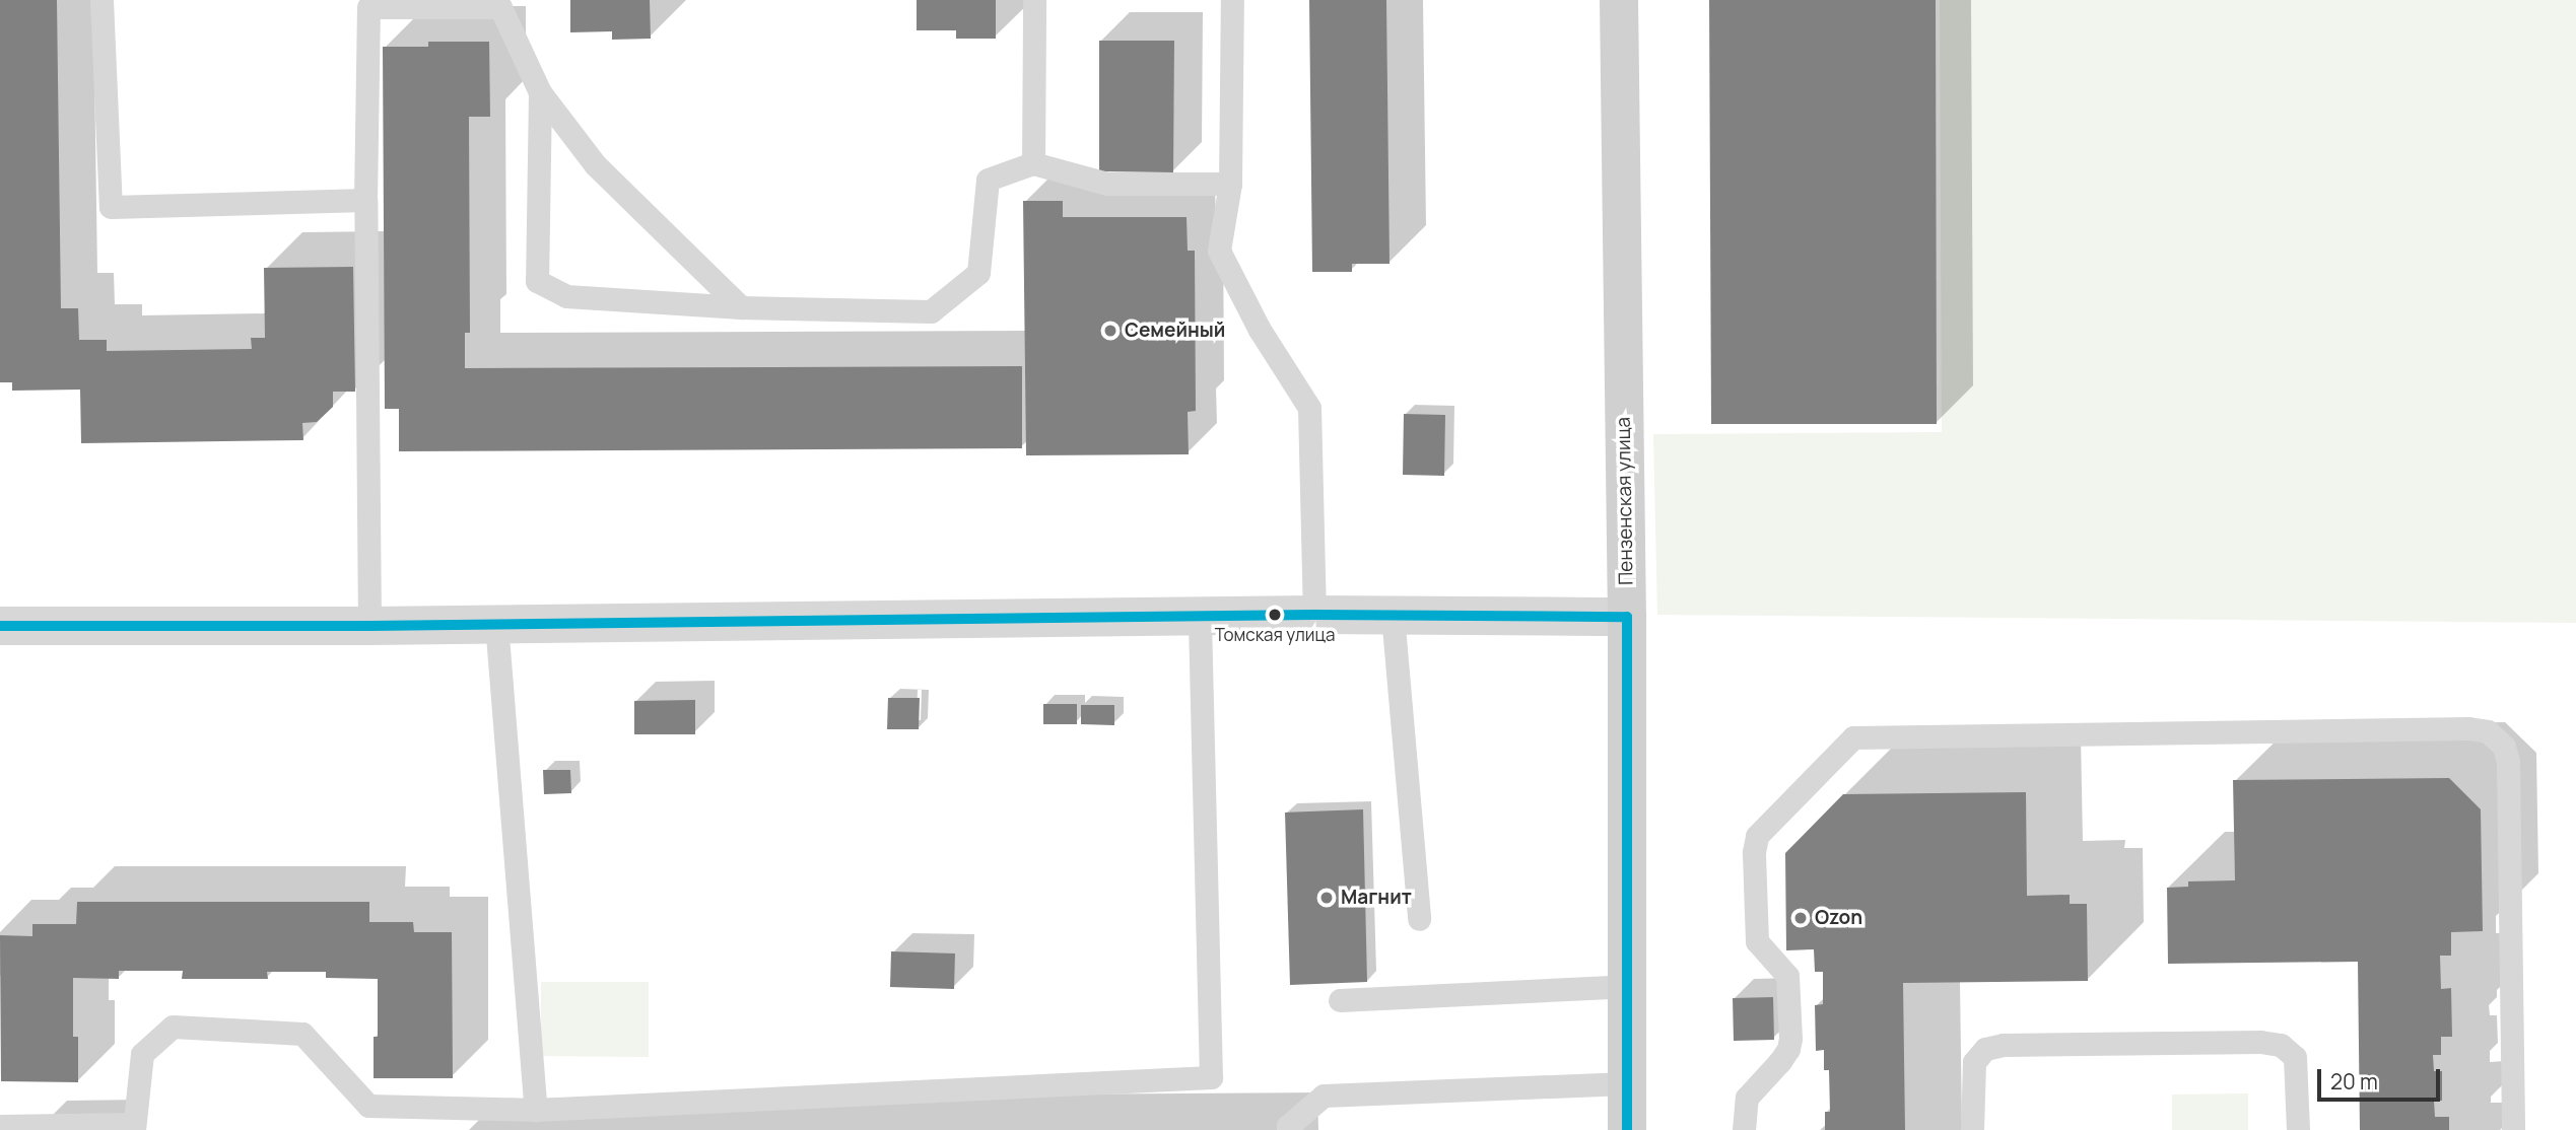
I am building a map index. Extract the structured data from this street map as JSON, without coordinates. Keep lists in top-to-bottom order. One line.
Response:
{"streets":{"street":["Пензенская улица"]},"places":["Семейный","Томская улица","Магнит","Ozon"],"scale_bar":"20 m"}
